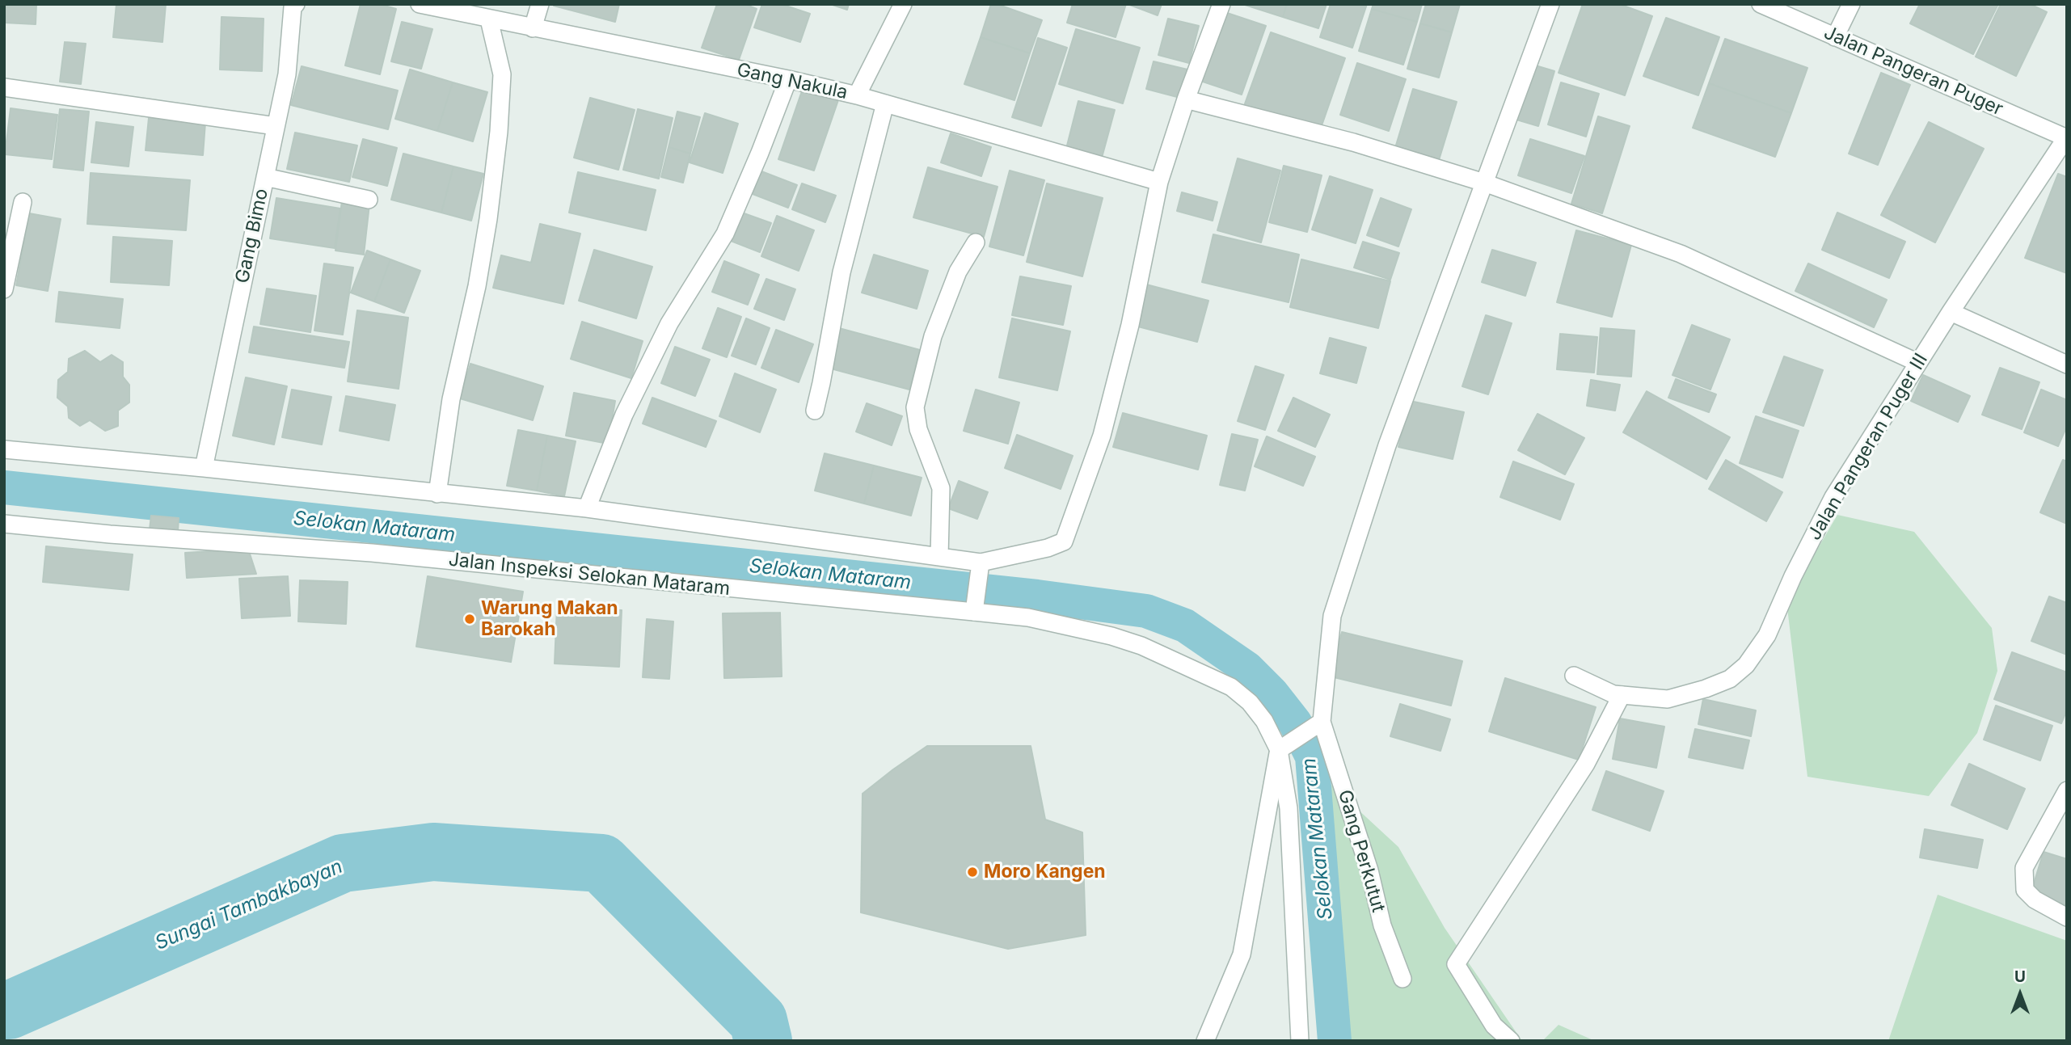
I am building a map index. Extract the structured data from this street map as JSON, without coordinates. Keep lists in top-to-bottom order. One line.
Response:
{"streets":{"street":["Jalan Pangeran Puger","Gang Nakula","Gang Bimo","Jalan Pangeran Puger III","Jalan Inspeksi Selokan Mataram","Gang Perkutut"]},"crossings":[["Jalan Pangeran Puger","Jalan Pangeran Puger III"]],"water":["Selokan Mataram","Sungai Tambakbayan"],"places":["Warung Makan Barokah","Moro Kangen"],"north":"top"}
